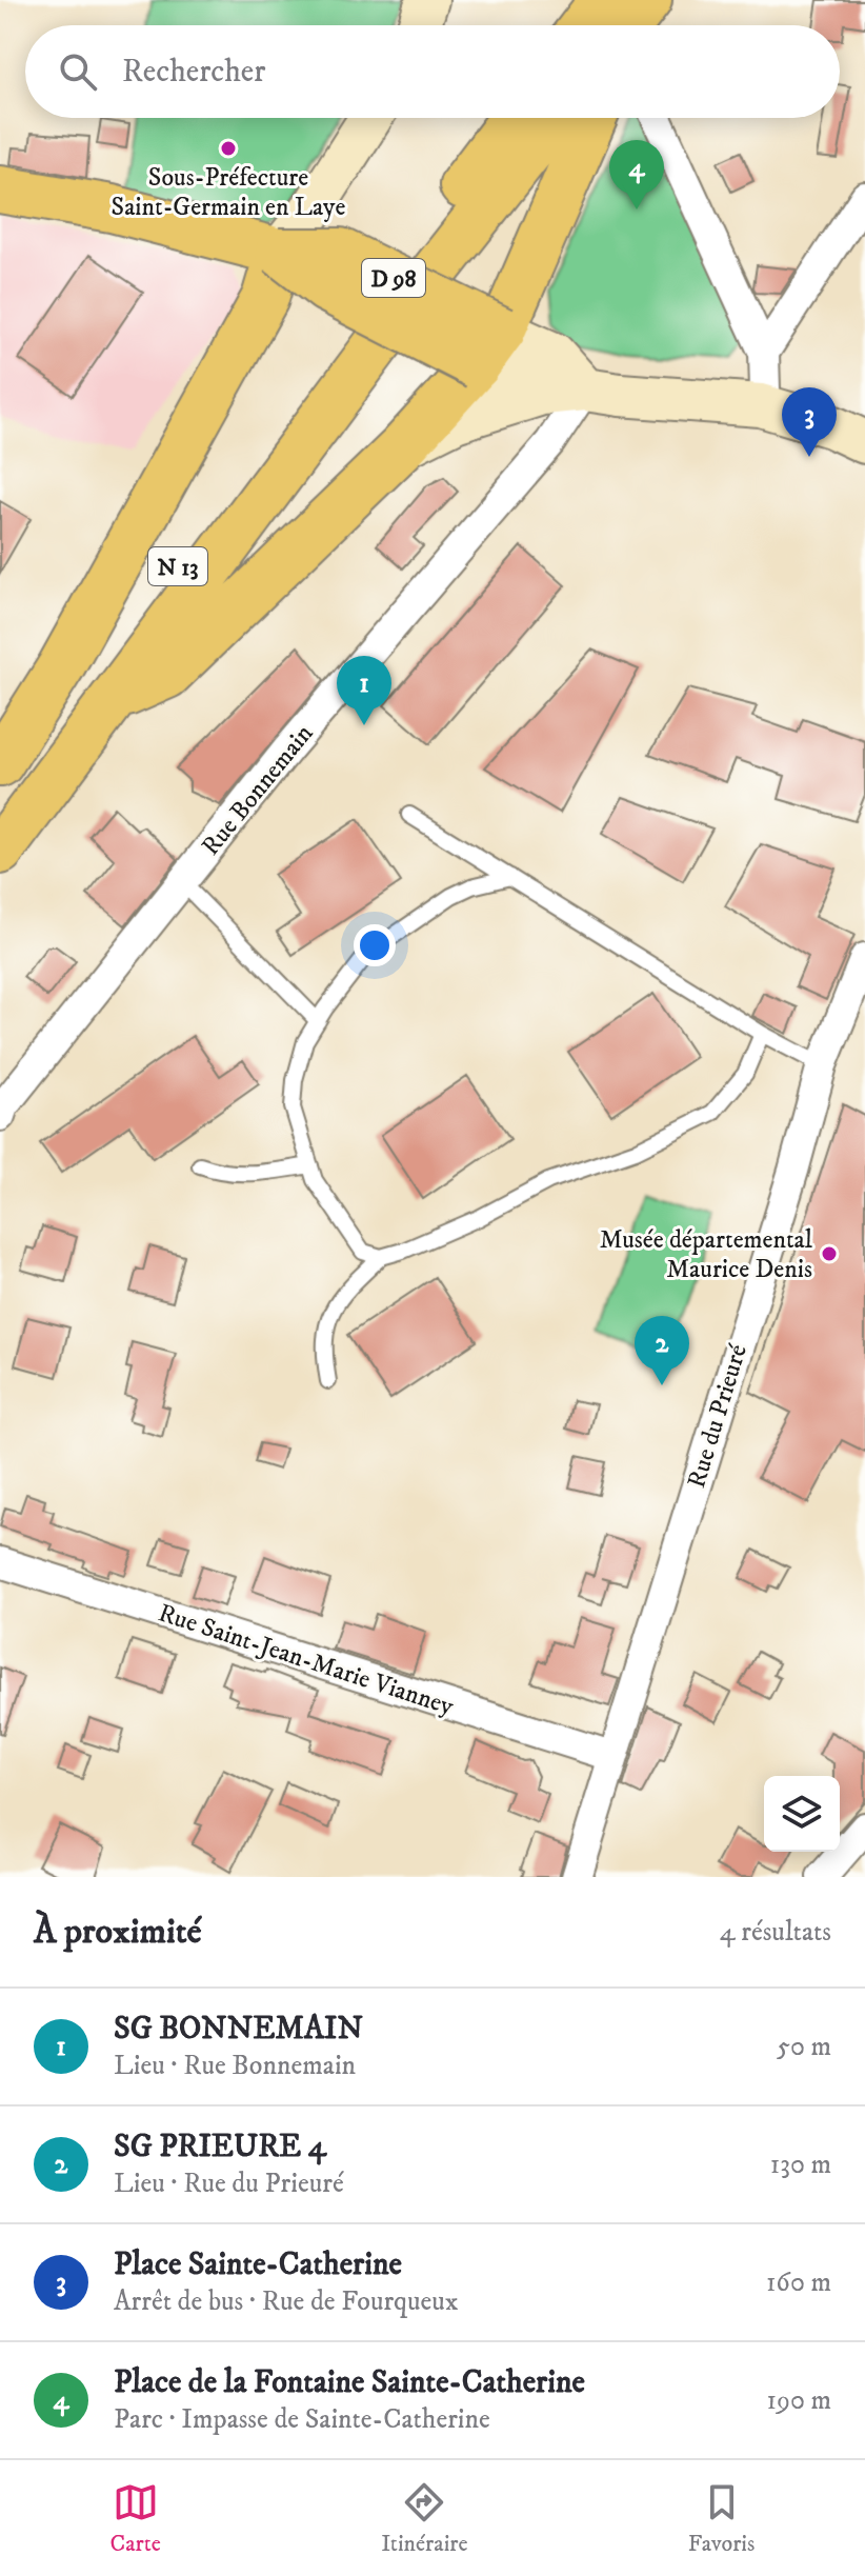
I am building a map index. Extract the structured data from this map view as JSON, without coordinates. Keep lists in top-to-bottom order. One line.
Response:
{"streets":{"main road":["D 98","N 13"],"street":["Rue Bonnemain","Rue du Prieuré","Rue Saint-Jean-Marie Vianney"]},"crossings":[["D 98","Rue Bonnemain"],["Rue du Prieuré","Rue Saint-Jean-Marie Vianney"]],"places":["Sous-Préfecture Saint-Germain en Laye","Musée départemental Maurice Denis"],"page":{"search":"Rechercher","pins":["4","3","1","2"],"heading":["À proximité","4 résultats"],"list":[{"mark":"1","name":"SG BONNEMAIN","note":"Lieu · Rue Bonnemain","value":"50 m"},{"mark":"2","name":"SG PRIEURE 4","note":"Lieu · Rue du Prieuré","value":"130 m"},{"mark":"3","name":"Place Sainte-Catherine","note":"Arrêt de bus · Rue de Fourqueux","value":"160 m"},{"mark":"4","name":"Place de la Fontaine Sainte-Catherine","note":"Parc · Impasse de Sainte-Catherine","value":"190 m"}],"nav":["Carte","Itinéraire","Favoris"]}}
